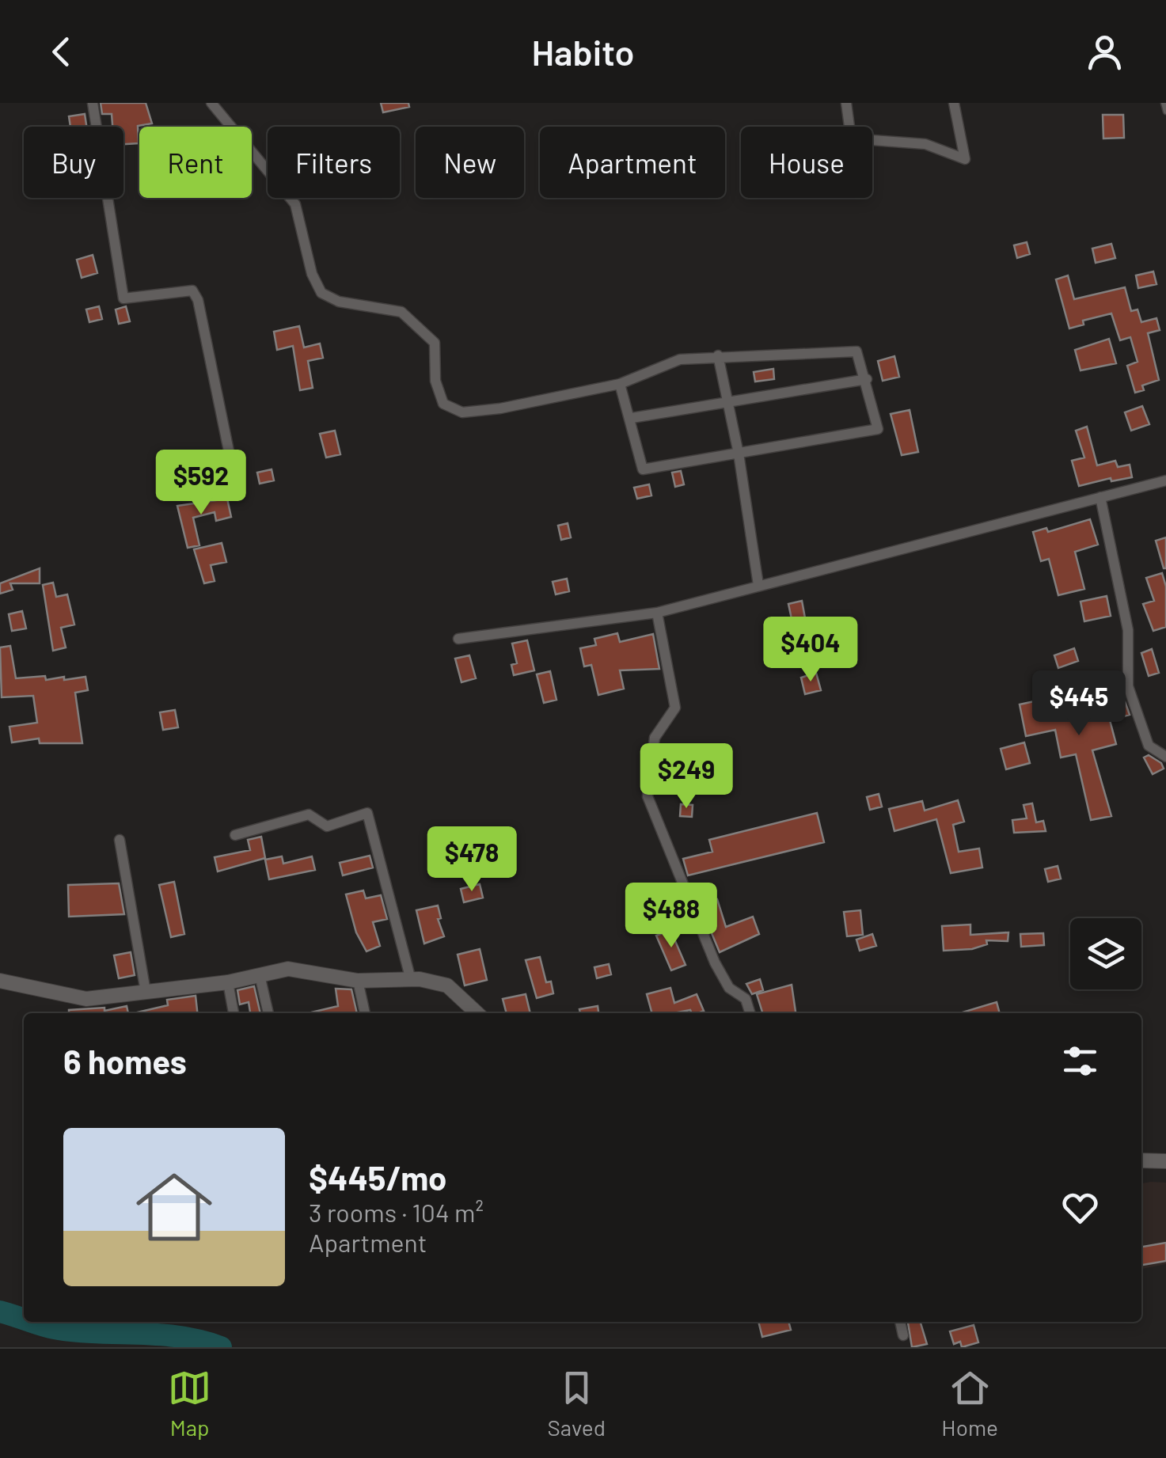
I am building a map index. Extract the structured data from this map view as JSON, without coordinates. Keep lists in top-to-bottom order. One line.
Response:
{"page":{"header":"Habito","chip":["Buy","Rent","Filters","New","Apartment","House"],"price":["$592","$404","$445","$249","$478","$488"],"heading":"6 homes","list":[{"name":"$445/mo","note":"3 rooms · 104 m² · Apartment"}],"tabs":["Map","Saved","Home"]}}
